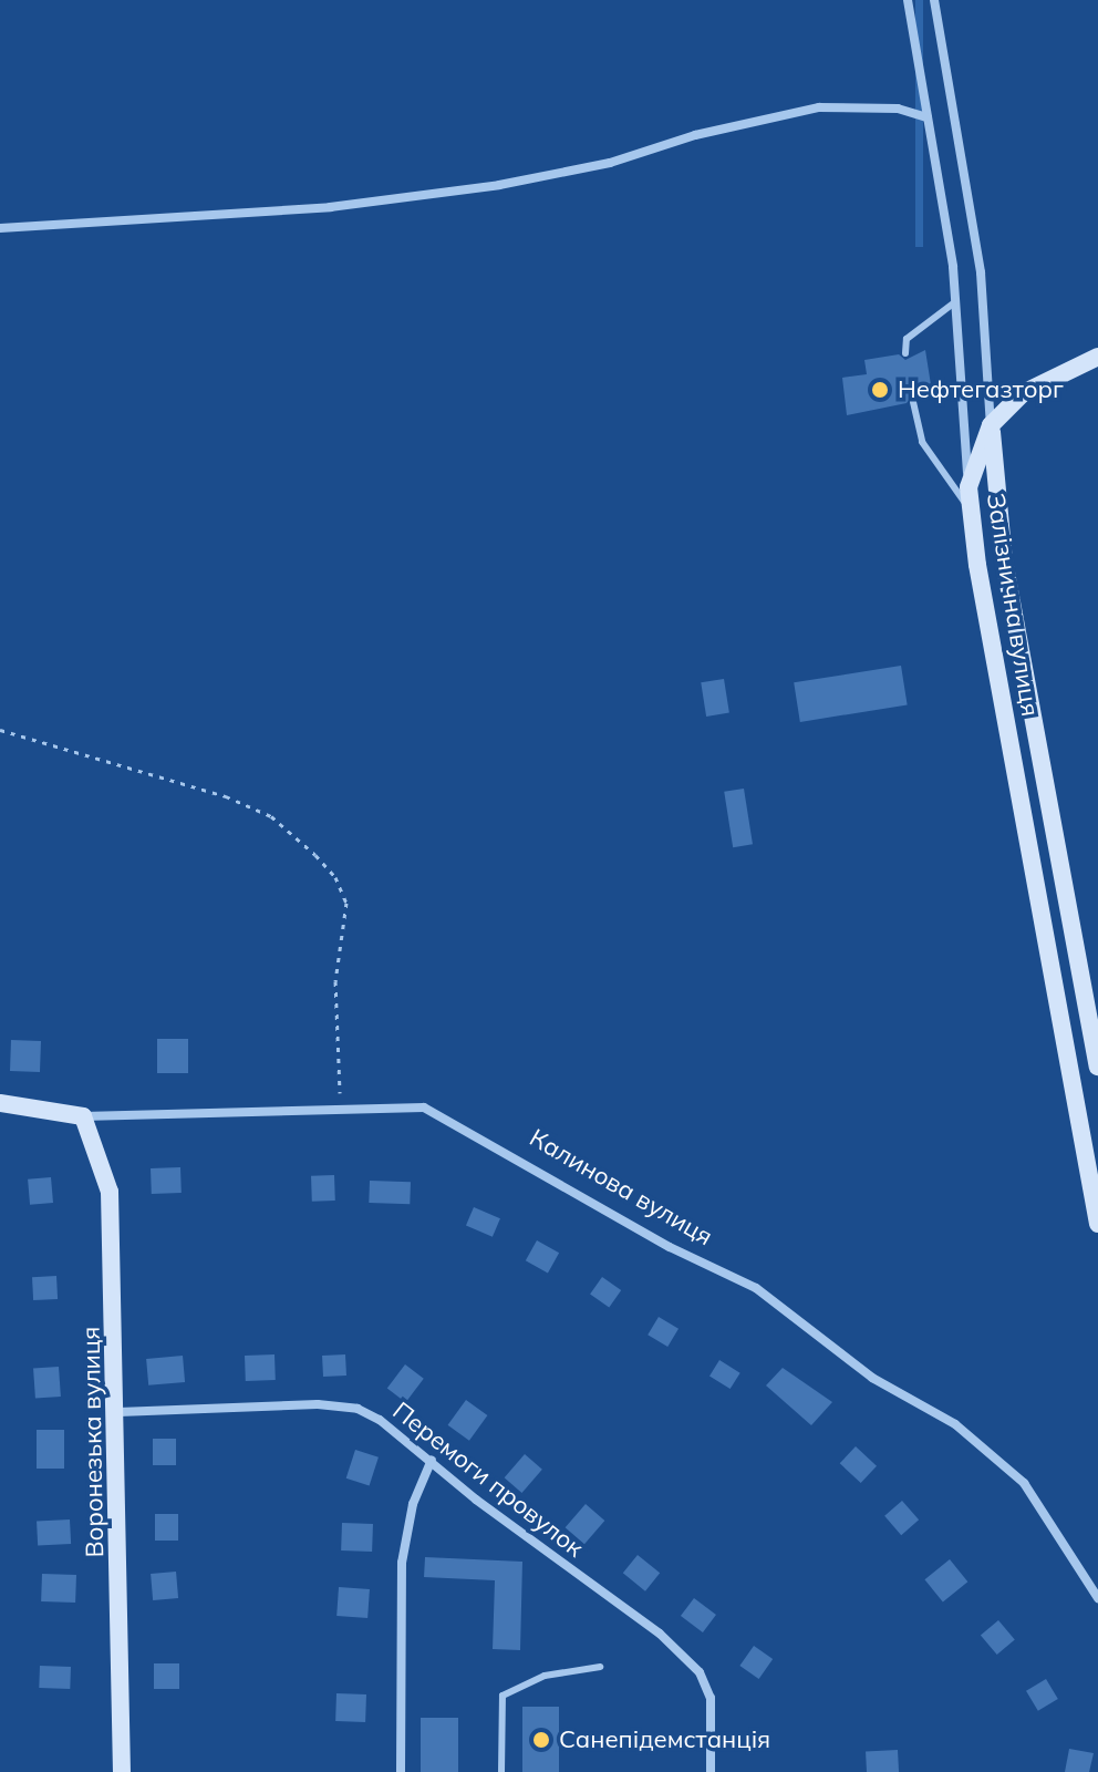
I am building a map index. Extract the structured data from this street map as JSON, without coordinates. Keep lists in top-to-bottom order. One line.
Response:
{"streets":{"main road":["Залізнична вулиця","Калинова вулиця","Воронезька вулиця"],"street":["Перемоги провулок"]},"crossings":[["Калинова вулиця","Воронезька вулиця"],["Воронезька вулиця","Перемоги провулок"]],"places":["Нефтегазторг","Санепідемстанція"]}
